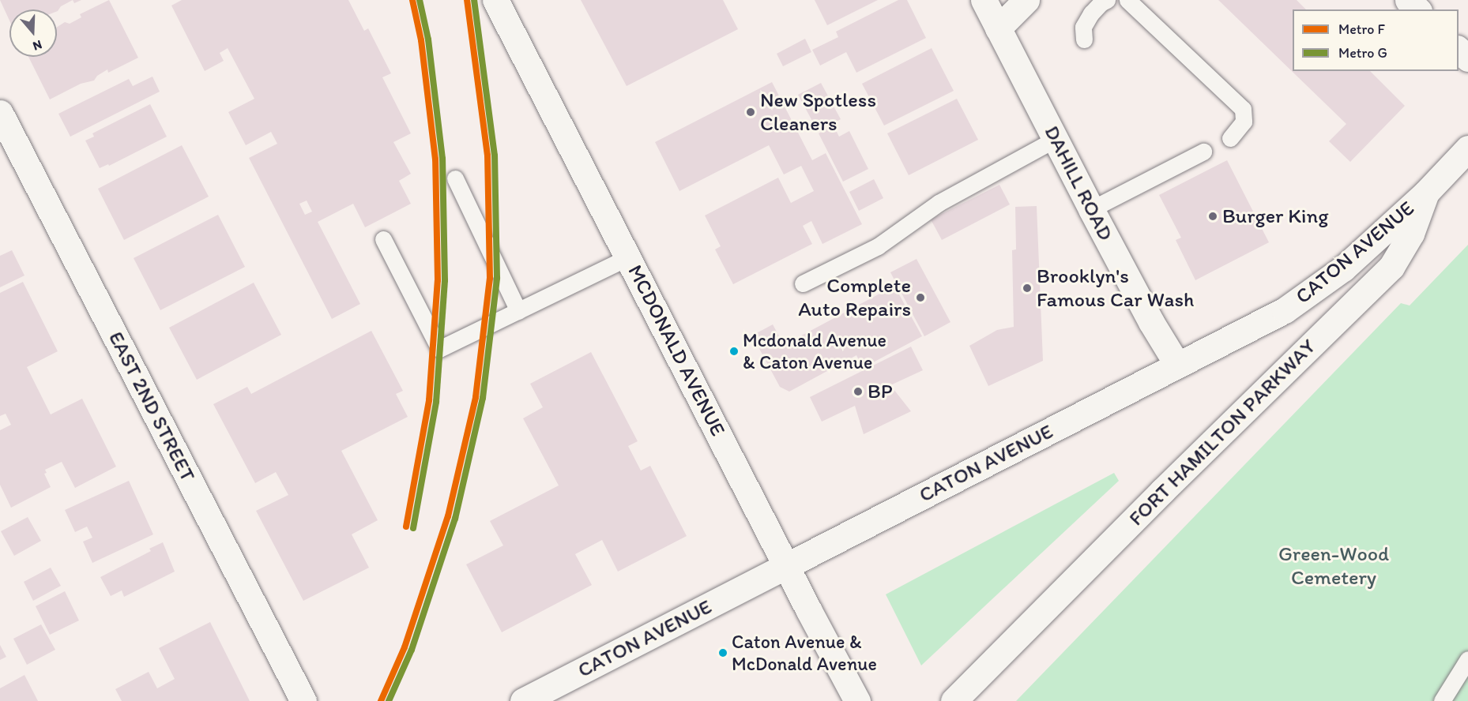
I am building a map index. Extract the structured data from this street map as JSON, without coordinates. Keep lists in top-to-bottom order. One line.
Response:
{"streets":{"main road":["DAHILL ROAD","CATON AVENUE","MCDONALD AVENUE","EAST 2ND STREET","FORT HAMILTON PARKWAY"]},"crossings":[["DAHILL ROAD","CATON AVENUE"],["CATON AVENUE","MCDONALD AVENUE"],["CATON AVENUE","FORT HAMILTON PARKWAY"]],"parks":["Green-Wood Cemetery"],"places":["New Spotless Cleaners","Burger King","Brooklyn's Famous Car Wash","Complete Auto Repairs","Mcdonald Avenue & Caton Avenue","BP","Caton Avenue & McDonald Avenue"],"lines":["metro line F","metro line G"],"legend":["Metro F","Metro G"],"north":"bottom"}
